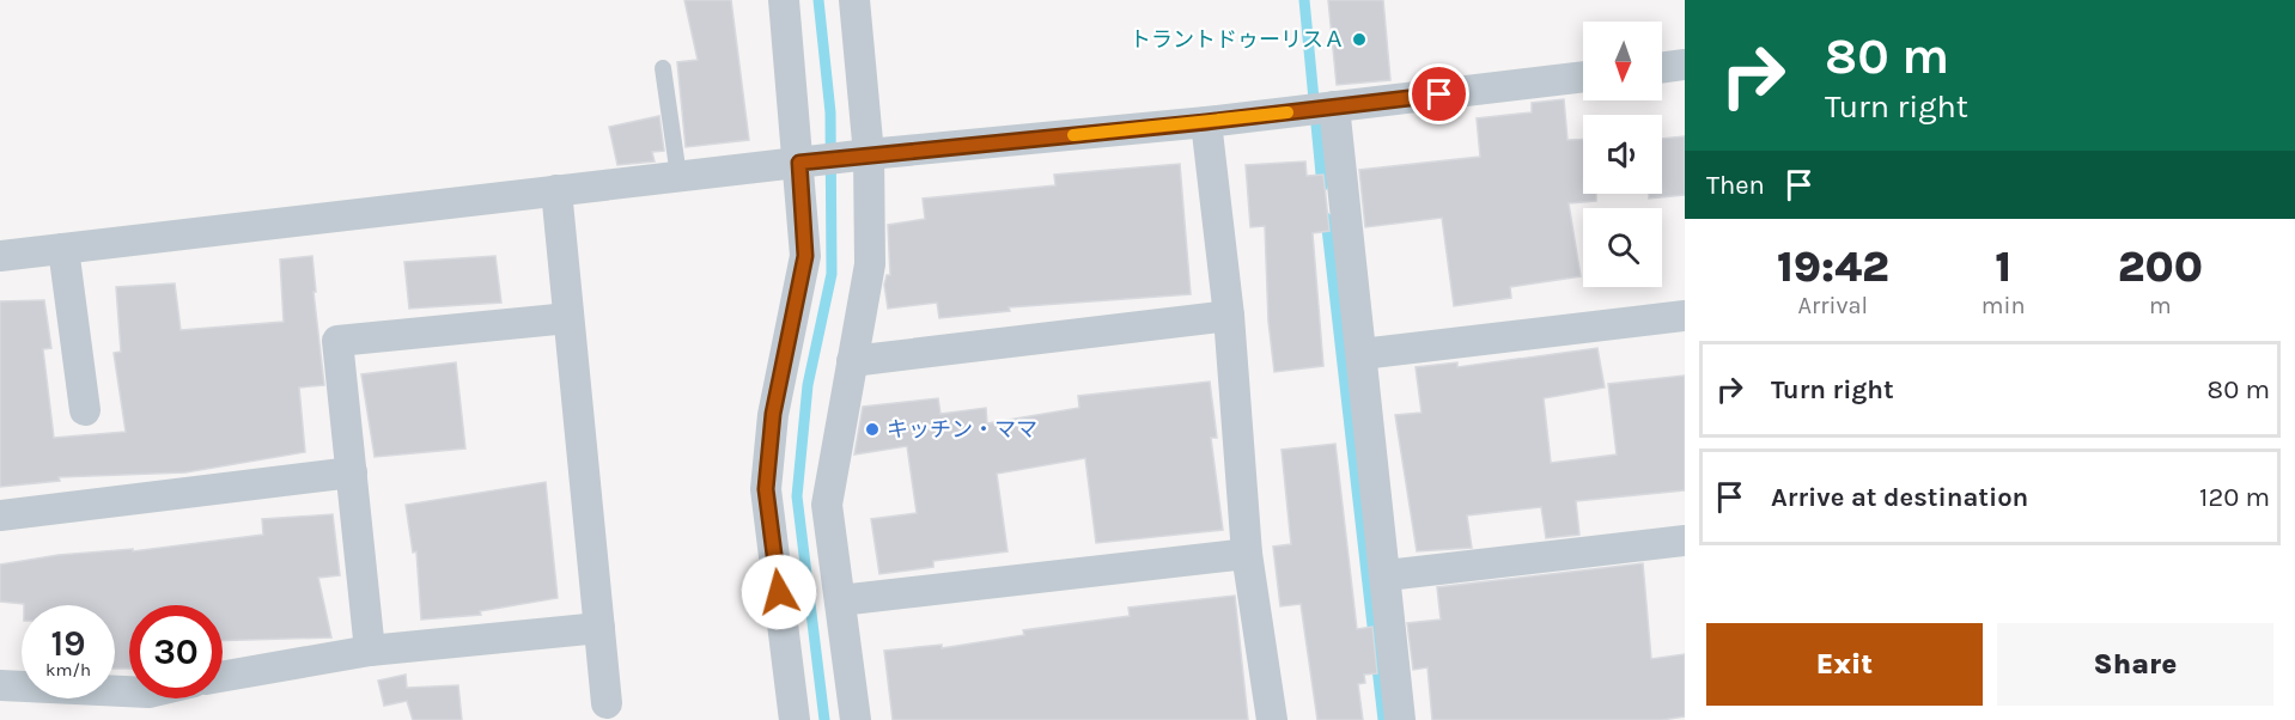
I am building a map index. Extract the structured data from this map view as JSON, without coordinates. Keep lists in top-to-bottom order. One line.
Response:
{"places":["トラントドゥーリスＡ","キッチン・ママ"],"north":"bottom","page":{"turn":["80 m","Turn right"],"then":"Then","eta":["19:42","Arrival","1","min","200","m"],"list":[{"name":"Turn right","value":"80 m"},{"name":"Arrive at destination","value":"120 m"}],"speed":"19 km/h","limit":"30","buttons":["Exit","Share"]}}
